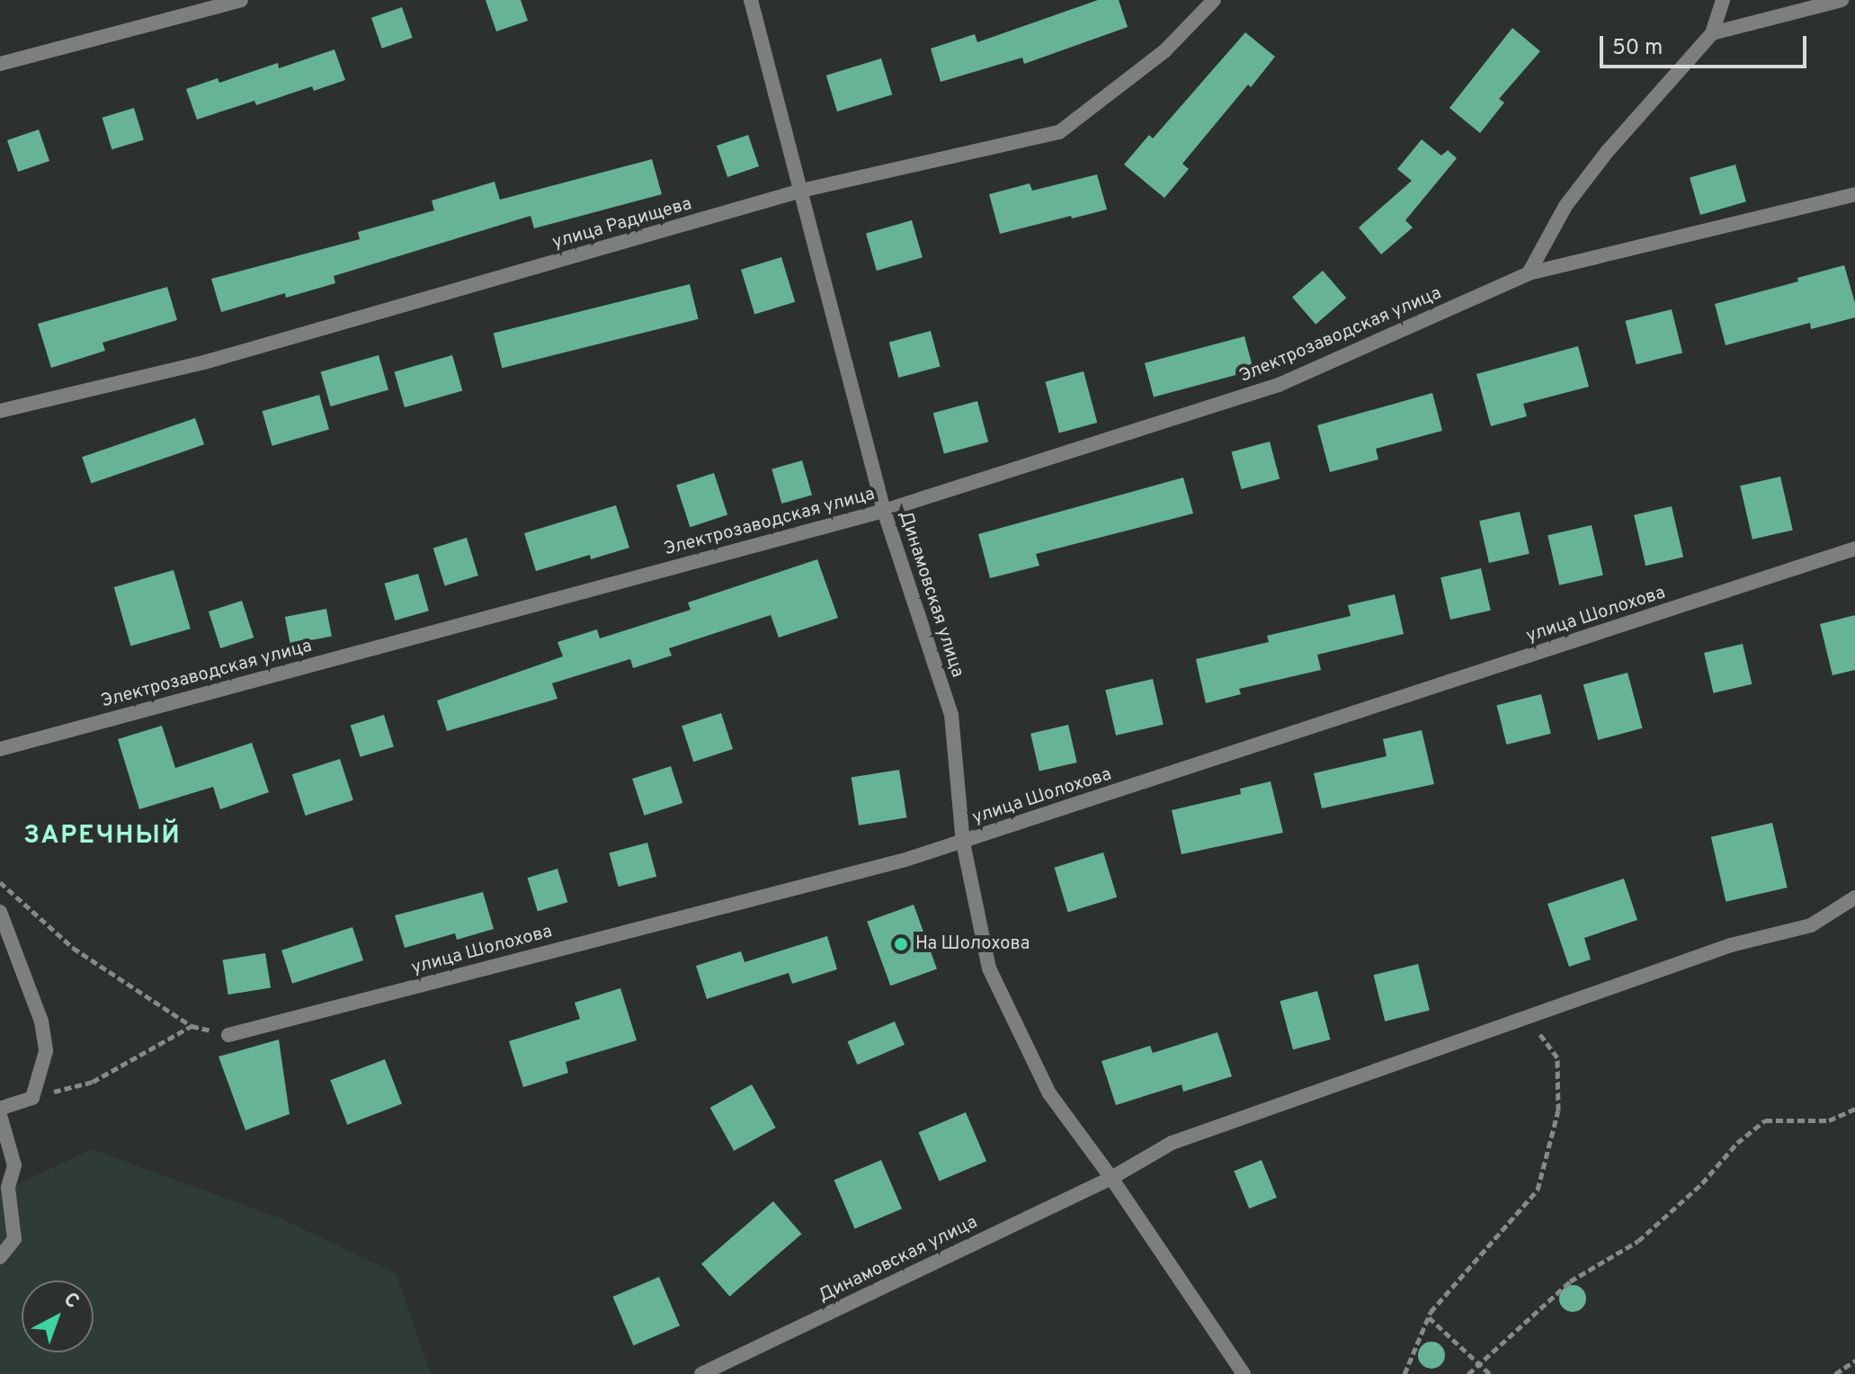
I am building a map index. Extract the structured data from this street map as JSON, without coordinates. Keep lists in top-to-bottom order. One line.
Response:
{"streets":{"street":["улица Радищева","Электрозаводская улица","Динамовская улица","улица Шолохова"]},"crossings":[["улица Радищева","Динамовская улица"],["Электрозаводская улица","Динамовская улица"],["Динамовская улица","улица Шолохова"]],"districts":["ЗАРЕЧНЫЙ"],"places":["На Шолохова"],"scale_bar":"50 m","north":"top right"}
